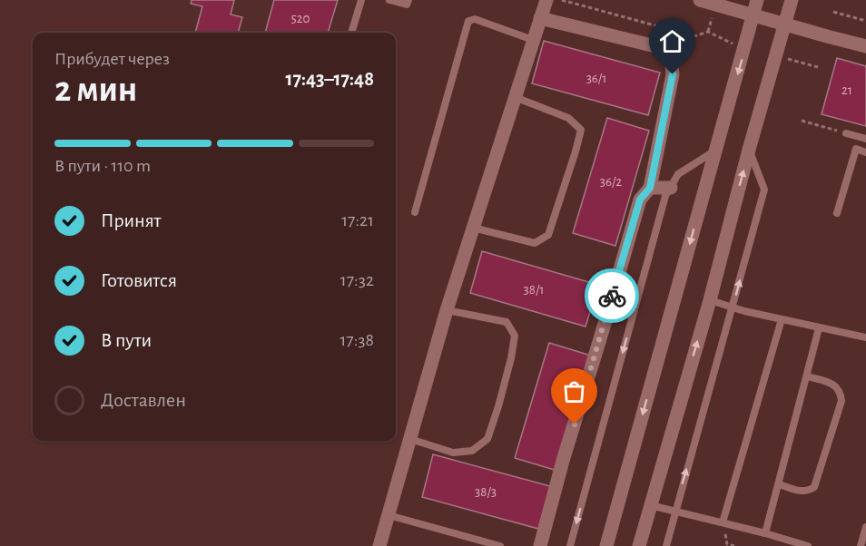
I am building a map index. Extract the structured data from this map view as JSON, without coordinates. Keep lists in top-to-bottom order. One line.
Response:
{"house_numbers":["520","36/1","21","36/2","38/1","38/3"],"page":{"heading":["2 мин","Прибудет через","17:43–17:48"],"bar":"В пути · 110 m","list":[["Принят","17:21"],["Готовится","17:32"],["В пути","17:38"],"Доставлен"]}}
